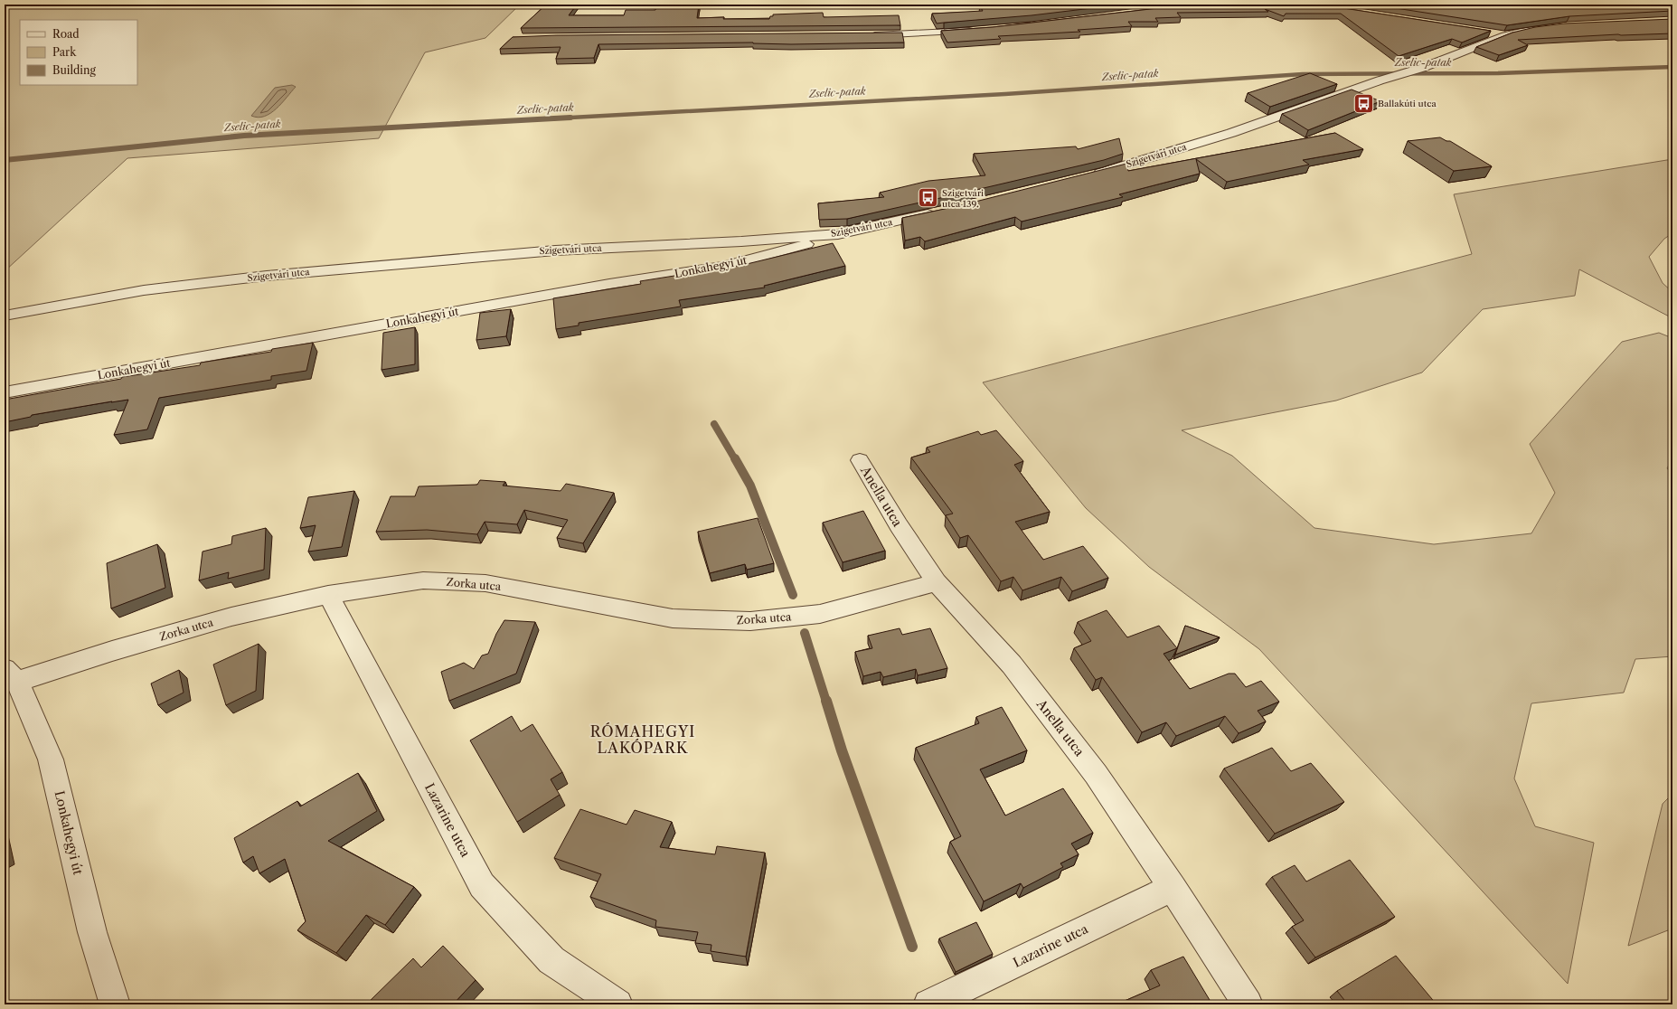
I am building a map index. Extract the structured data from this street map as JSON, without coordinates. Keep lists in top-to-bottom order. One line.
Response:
{"streets":{"street":["Szigetvári utca","Lonkahegyi út","Anella utca","Zorka utca","Lazarine utca"]},"crossings":[["Szigetvári utca","Lonkahegyi út"],["Lonkahegyi út","Zorka utca"],["Anella utca","Zorka utca"],["Anella utca","Lazarine utca"],["Zorka utca","Lazarine utca"]],"districts":["RÓMAHEGYI LAKÓPARK"],"water":["Zselic-patak"],"places":{"bus stop":["Ballakúti utca","Szigetvári utca 139."]},"legend":["Road","Park","Building"]}
